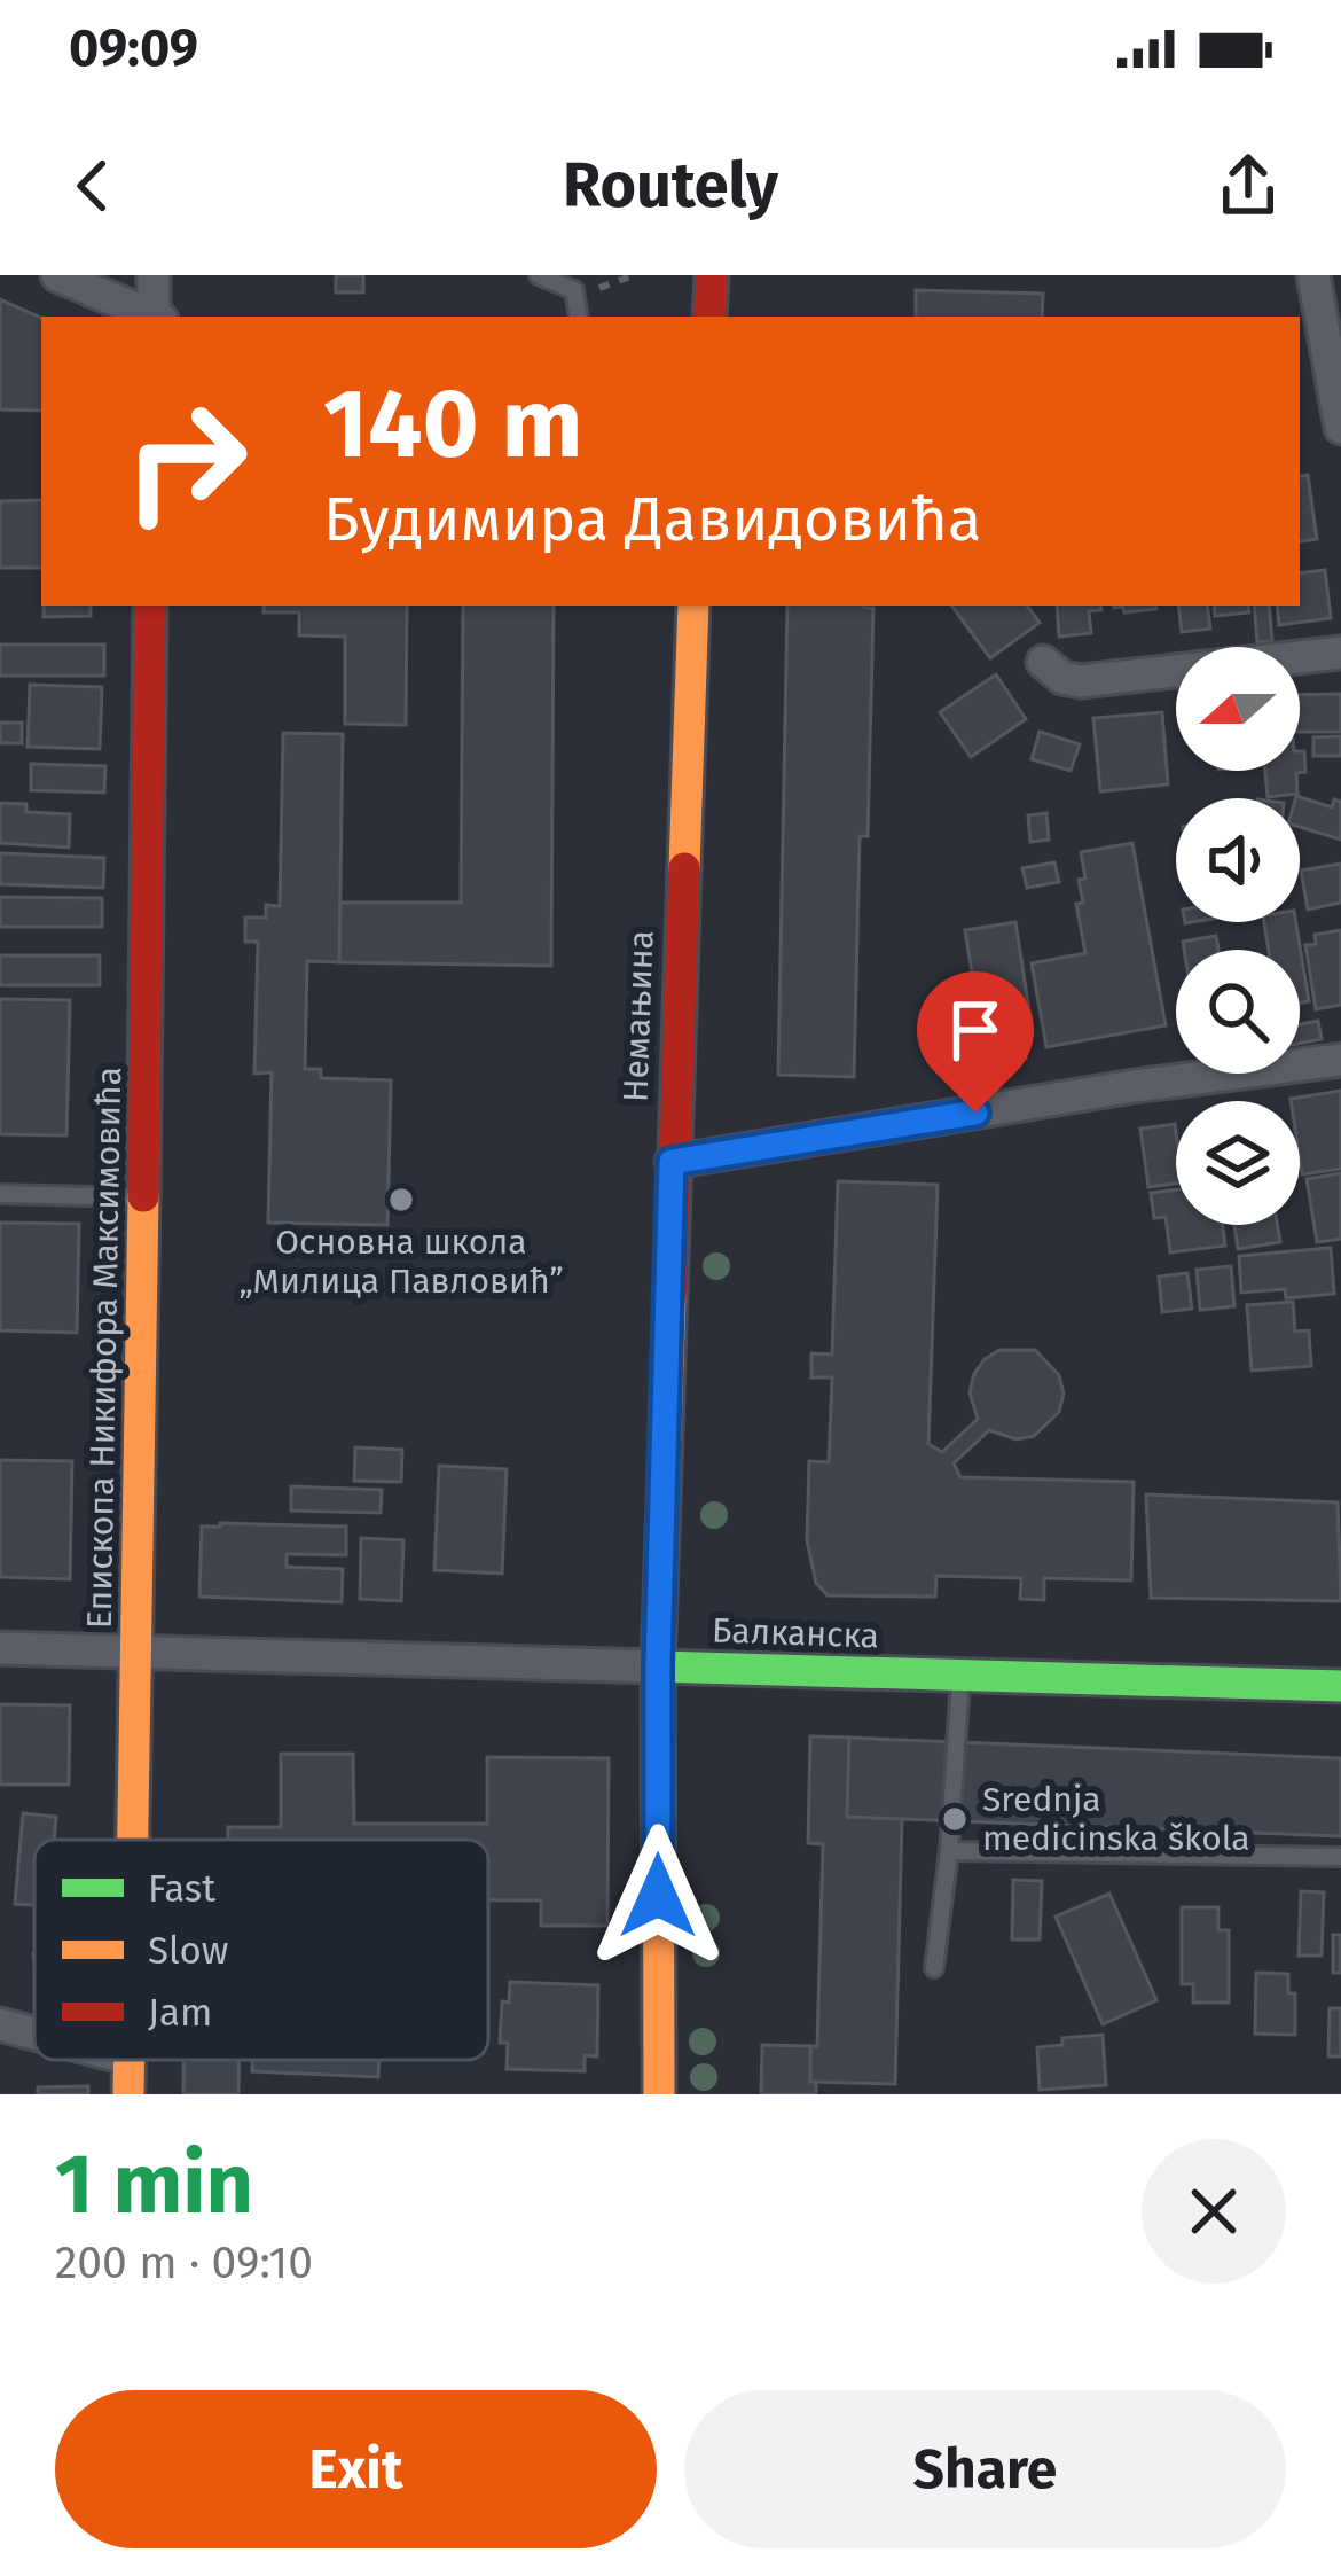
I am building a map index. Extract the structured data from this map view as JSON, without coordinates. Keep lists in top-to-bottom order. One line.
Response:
{"streets":{"street":["Немањина","Епископа Никифора Максимовића","Балканска"]},"crossings":[["Немањина","Балканска"],["Епископа Никифора Максимовића","Балканска"]],"places":["Основна школа „Милица Павловић”","Srednja medicinska škola"],"legend":["Fast","Slow","Jam"],"north":"left","page":{"status":"09:09","header":"Routely","turn":["140 m","Будимира Давидовића"],"heading":["1 min","200 m · 09:10"],"buttons":["Exit","Share"]}}
